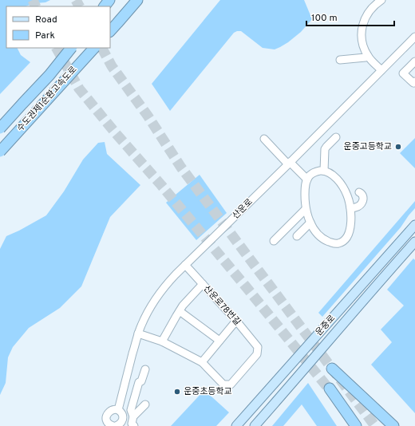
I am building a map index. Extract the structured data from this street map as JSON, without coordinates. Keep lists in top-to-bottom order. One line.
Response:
{"streets":{"highway":["수도권제1순환고속도로"],"main road":["운중로"],"street":["산운로","산운로78번길"]},"crossings":[["산운로","산운로78번길"]],"places":["운중고등학교","운중초등학교"],"legend":["Road","Park"],"scale_bar":"100 m"}
